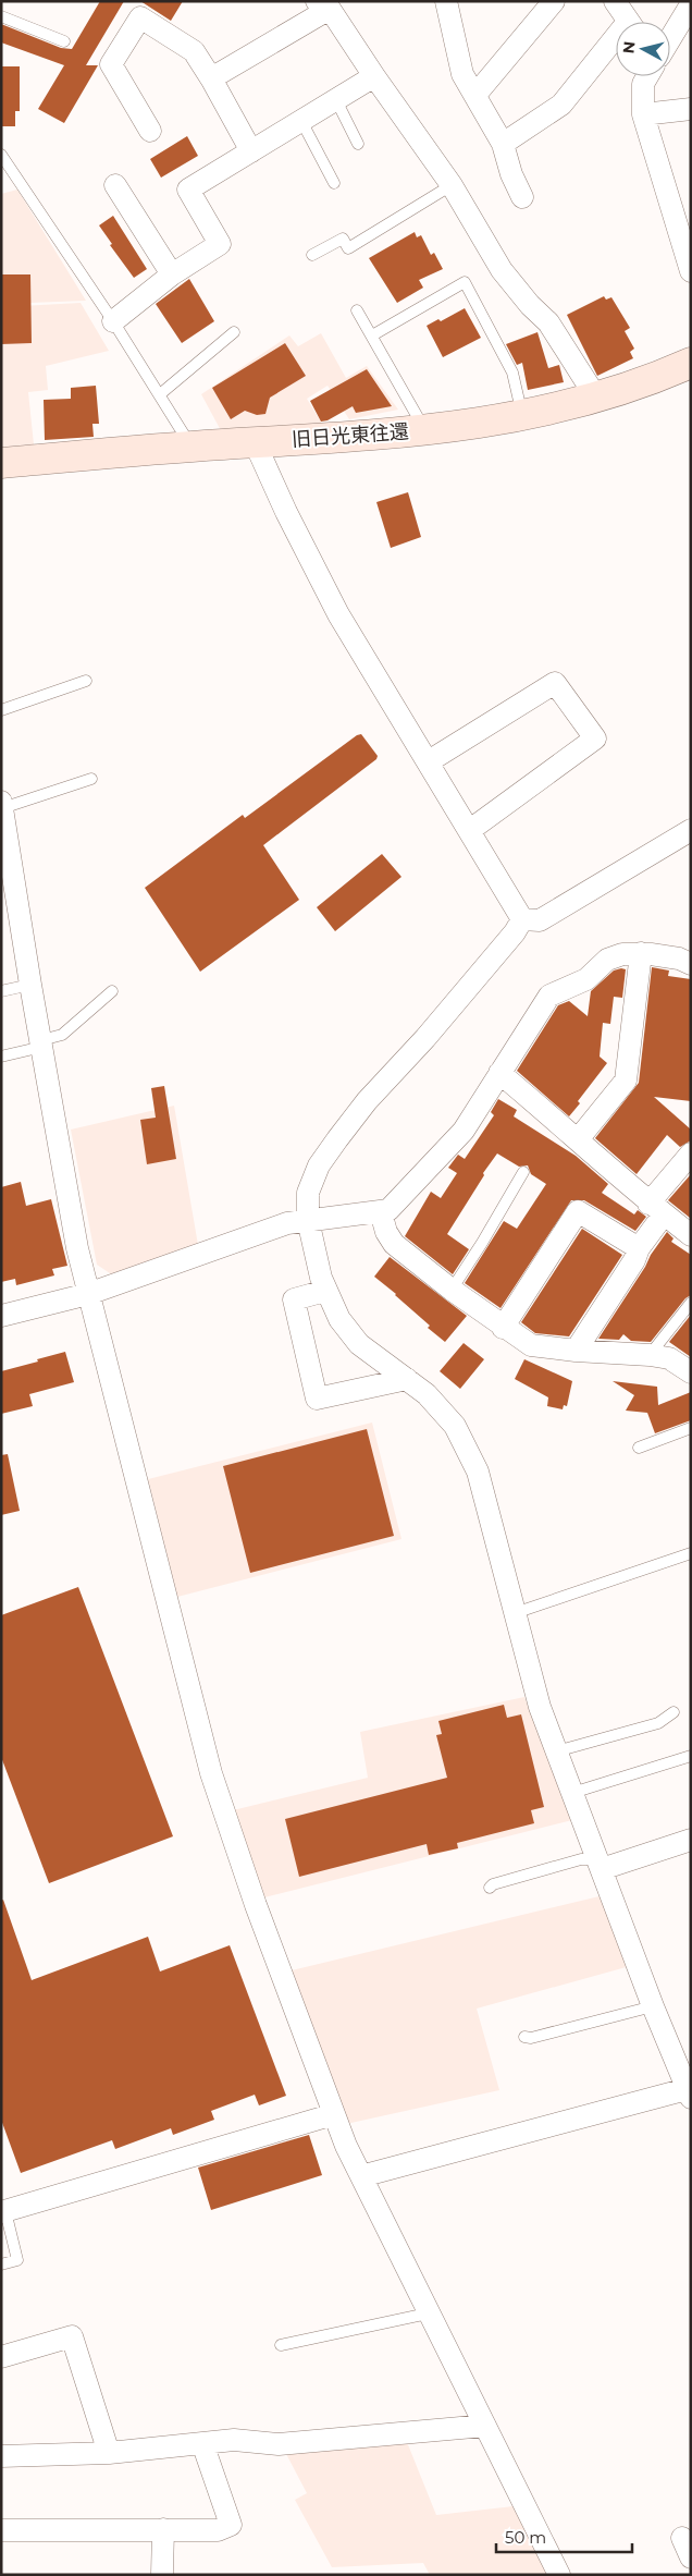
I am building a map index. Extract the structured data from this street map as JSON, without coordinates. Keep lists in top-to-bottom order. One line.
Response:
{"streets":{"street":["旧日光東往還"]},"scale_bar":"50 m","north":"left"}
